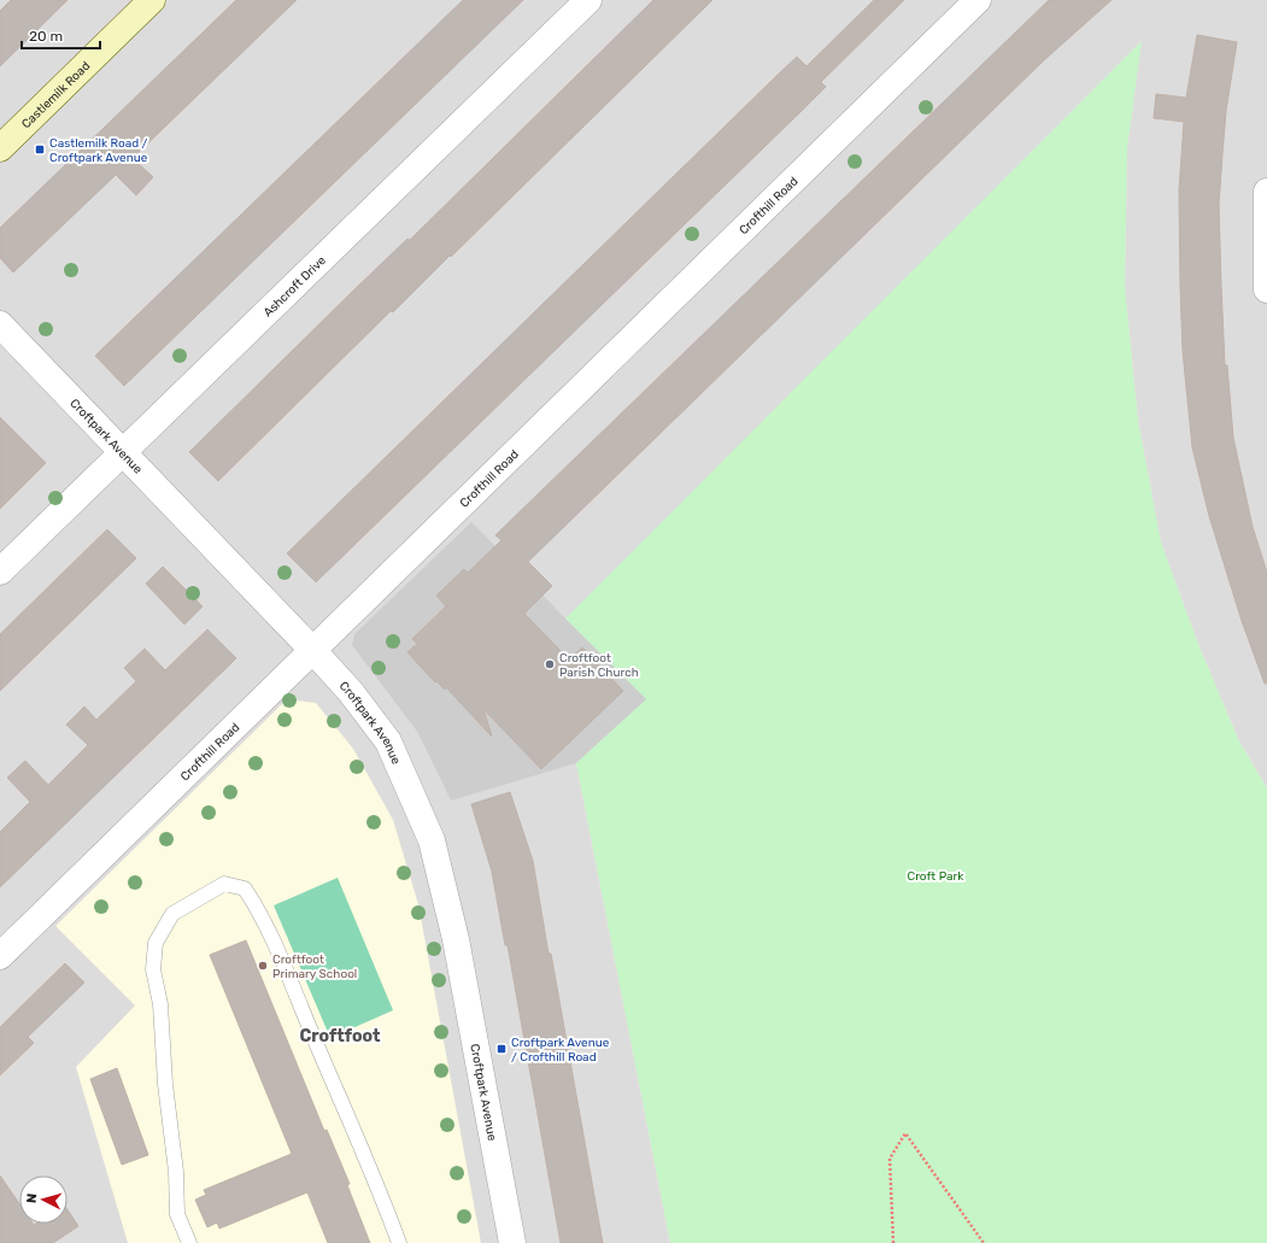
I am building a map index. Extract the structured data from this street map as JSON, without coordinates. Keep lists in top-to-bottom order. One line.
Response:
{"streets":{"street":["Castlemilk Road","Crofthill Road","Ashcroft Drive","Croftpark Avenue"]},"crossings":[["Crofthill Road","Croftpark Avenue"],["Ashcroft Drive","Croftpark Avenue"]],"districts":["Croftfoot"],"parks":["Croft Park"],"places":{"transit":["Castlemilk Road / Croftpark Avenue","Croftpark Avenue / Crofthill Road"],"other":["Croftfoot Parish Church","Croftfoot Primary School"]},"scale_bar":"20 m","north":"left"}
